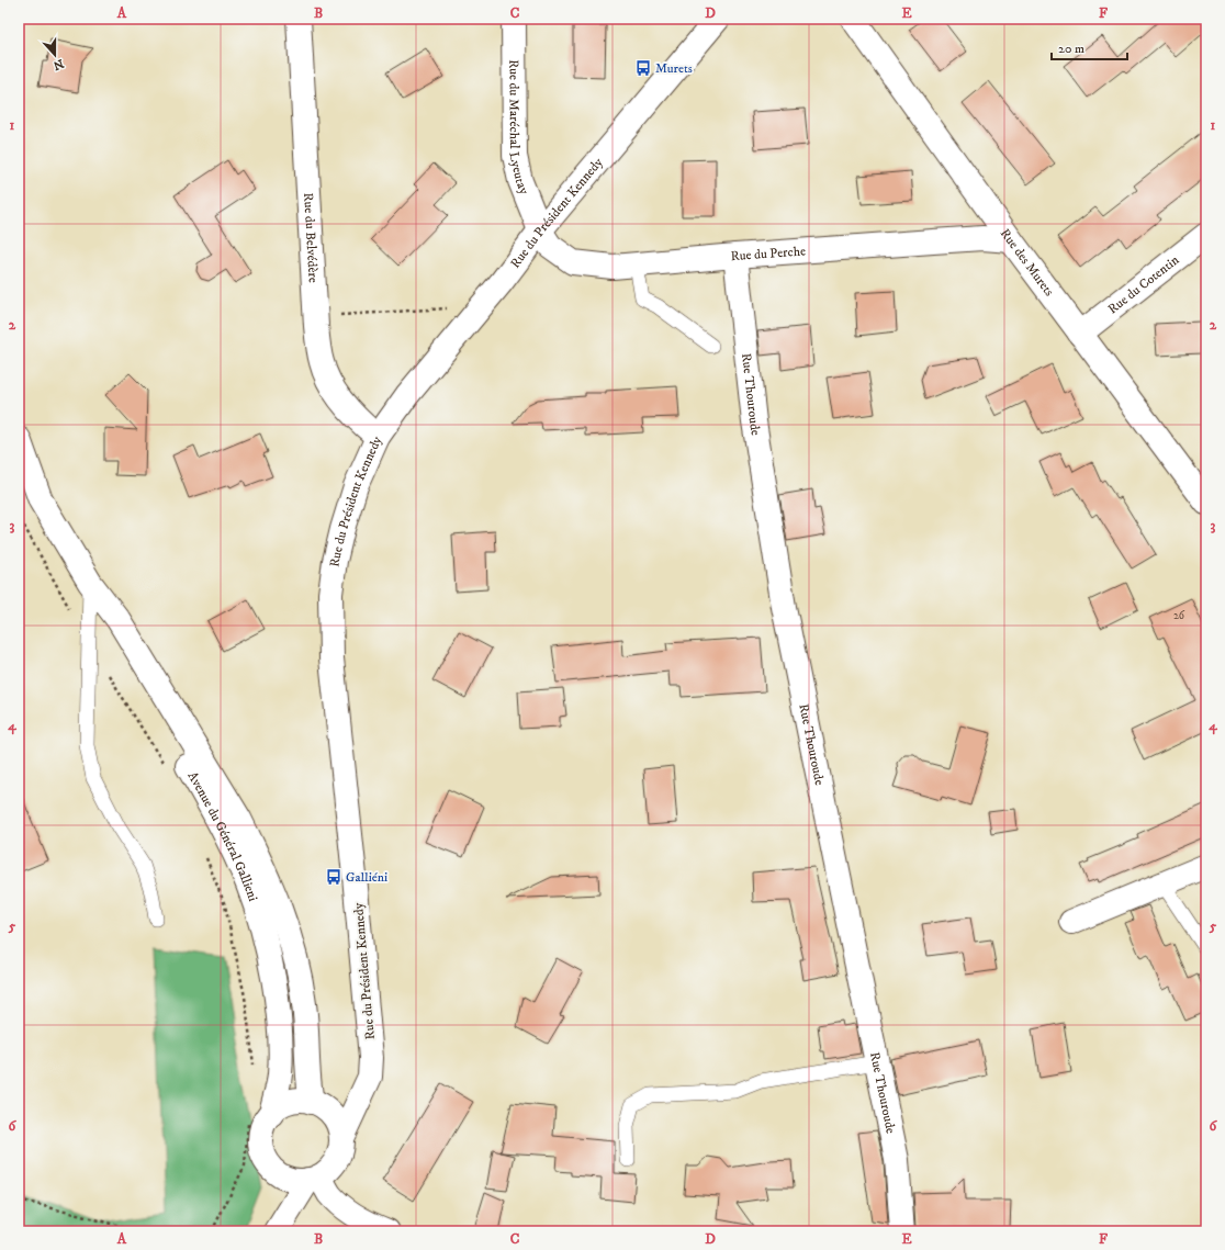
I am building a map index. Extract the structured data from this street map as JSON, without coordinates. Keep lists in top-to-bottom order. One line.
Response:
{"streets":{"street":["Rue du Maréchal Lyeutay","Rue du Président Kennedy","Rue du Belvédère","Rue du Perche","Rue des Murets","Rue du Cotentin","Rue Thouroude","Avenue du Général Gallieni"]},"crossings":[["Rue du Maréchal Lyeutay","Rue du Président Kennedy"],["Rue du Maréchal Lyeutay","Rue du Perche"],["Rue du Président Kennedy","Rue du Belvédère"],["Rue du Président Kennedy","Rue du Perche"],["Rue du Président Kennedy","Avenue du Général Gallieni"],["Rue du Perche","Rue des Murets"],["Rue du Perche","Rue Thouroude"],["Rue des Murets","Rue du Cotentin"]],"places":{"bus stop":["Murets","Galliéni"]},"house_numbers":["26"],"scale_bar":"20 m","north":"bottom","grid":{"columns":["A","B","C","D","E","F"],"rows":["1","2","3","4","5","6"]}}
